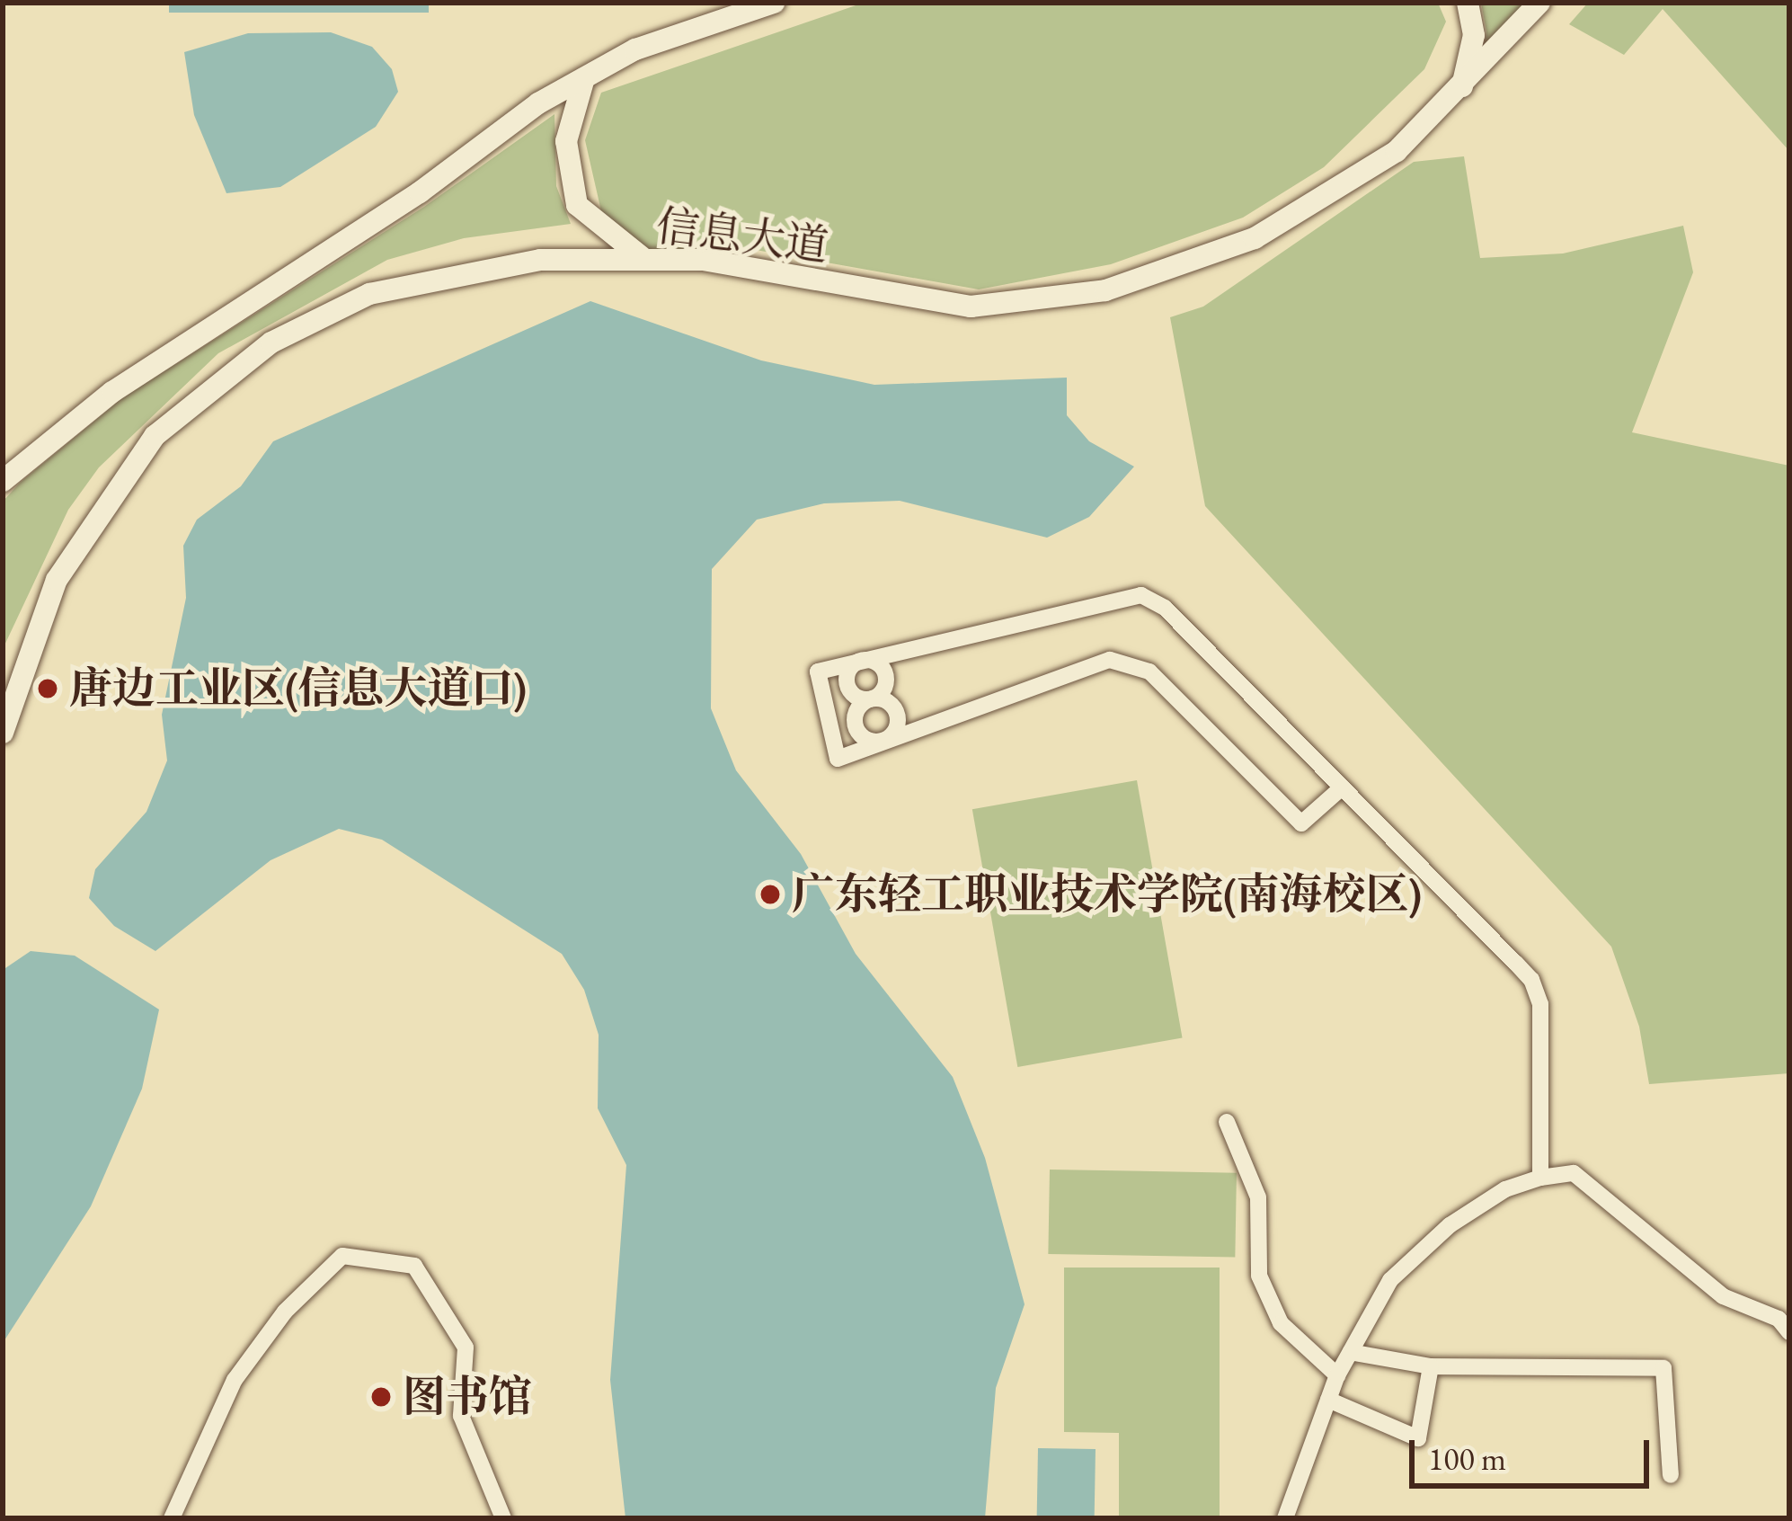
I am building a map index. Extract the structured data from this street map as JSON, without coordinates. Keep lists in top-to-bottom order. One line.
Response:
{"streets":{"main road":["信息大道"]},"places":["唐边工业区(信息大道口)","广东轻工职业技术学院(南海校区)","图书馆"],"scale_bar":"100 m"}
